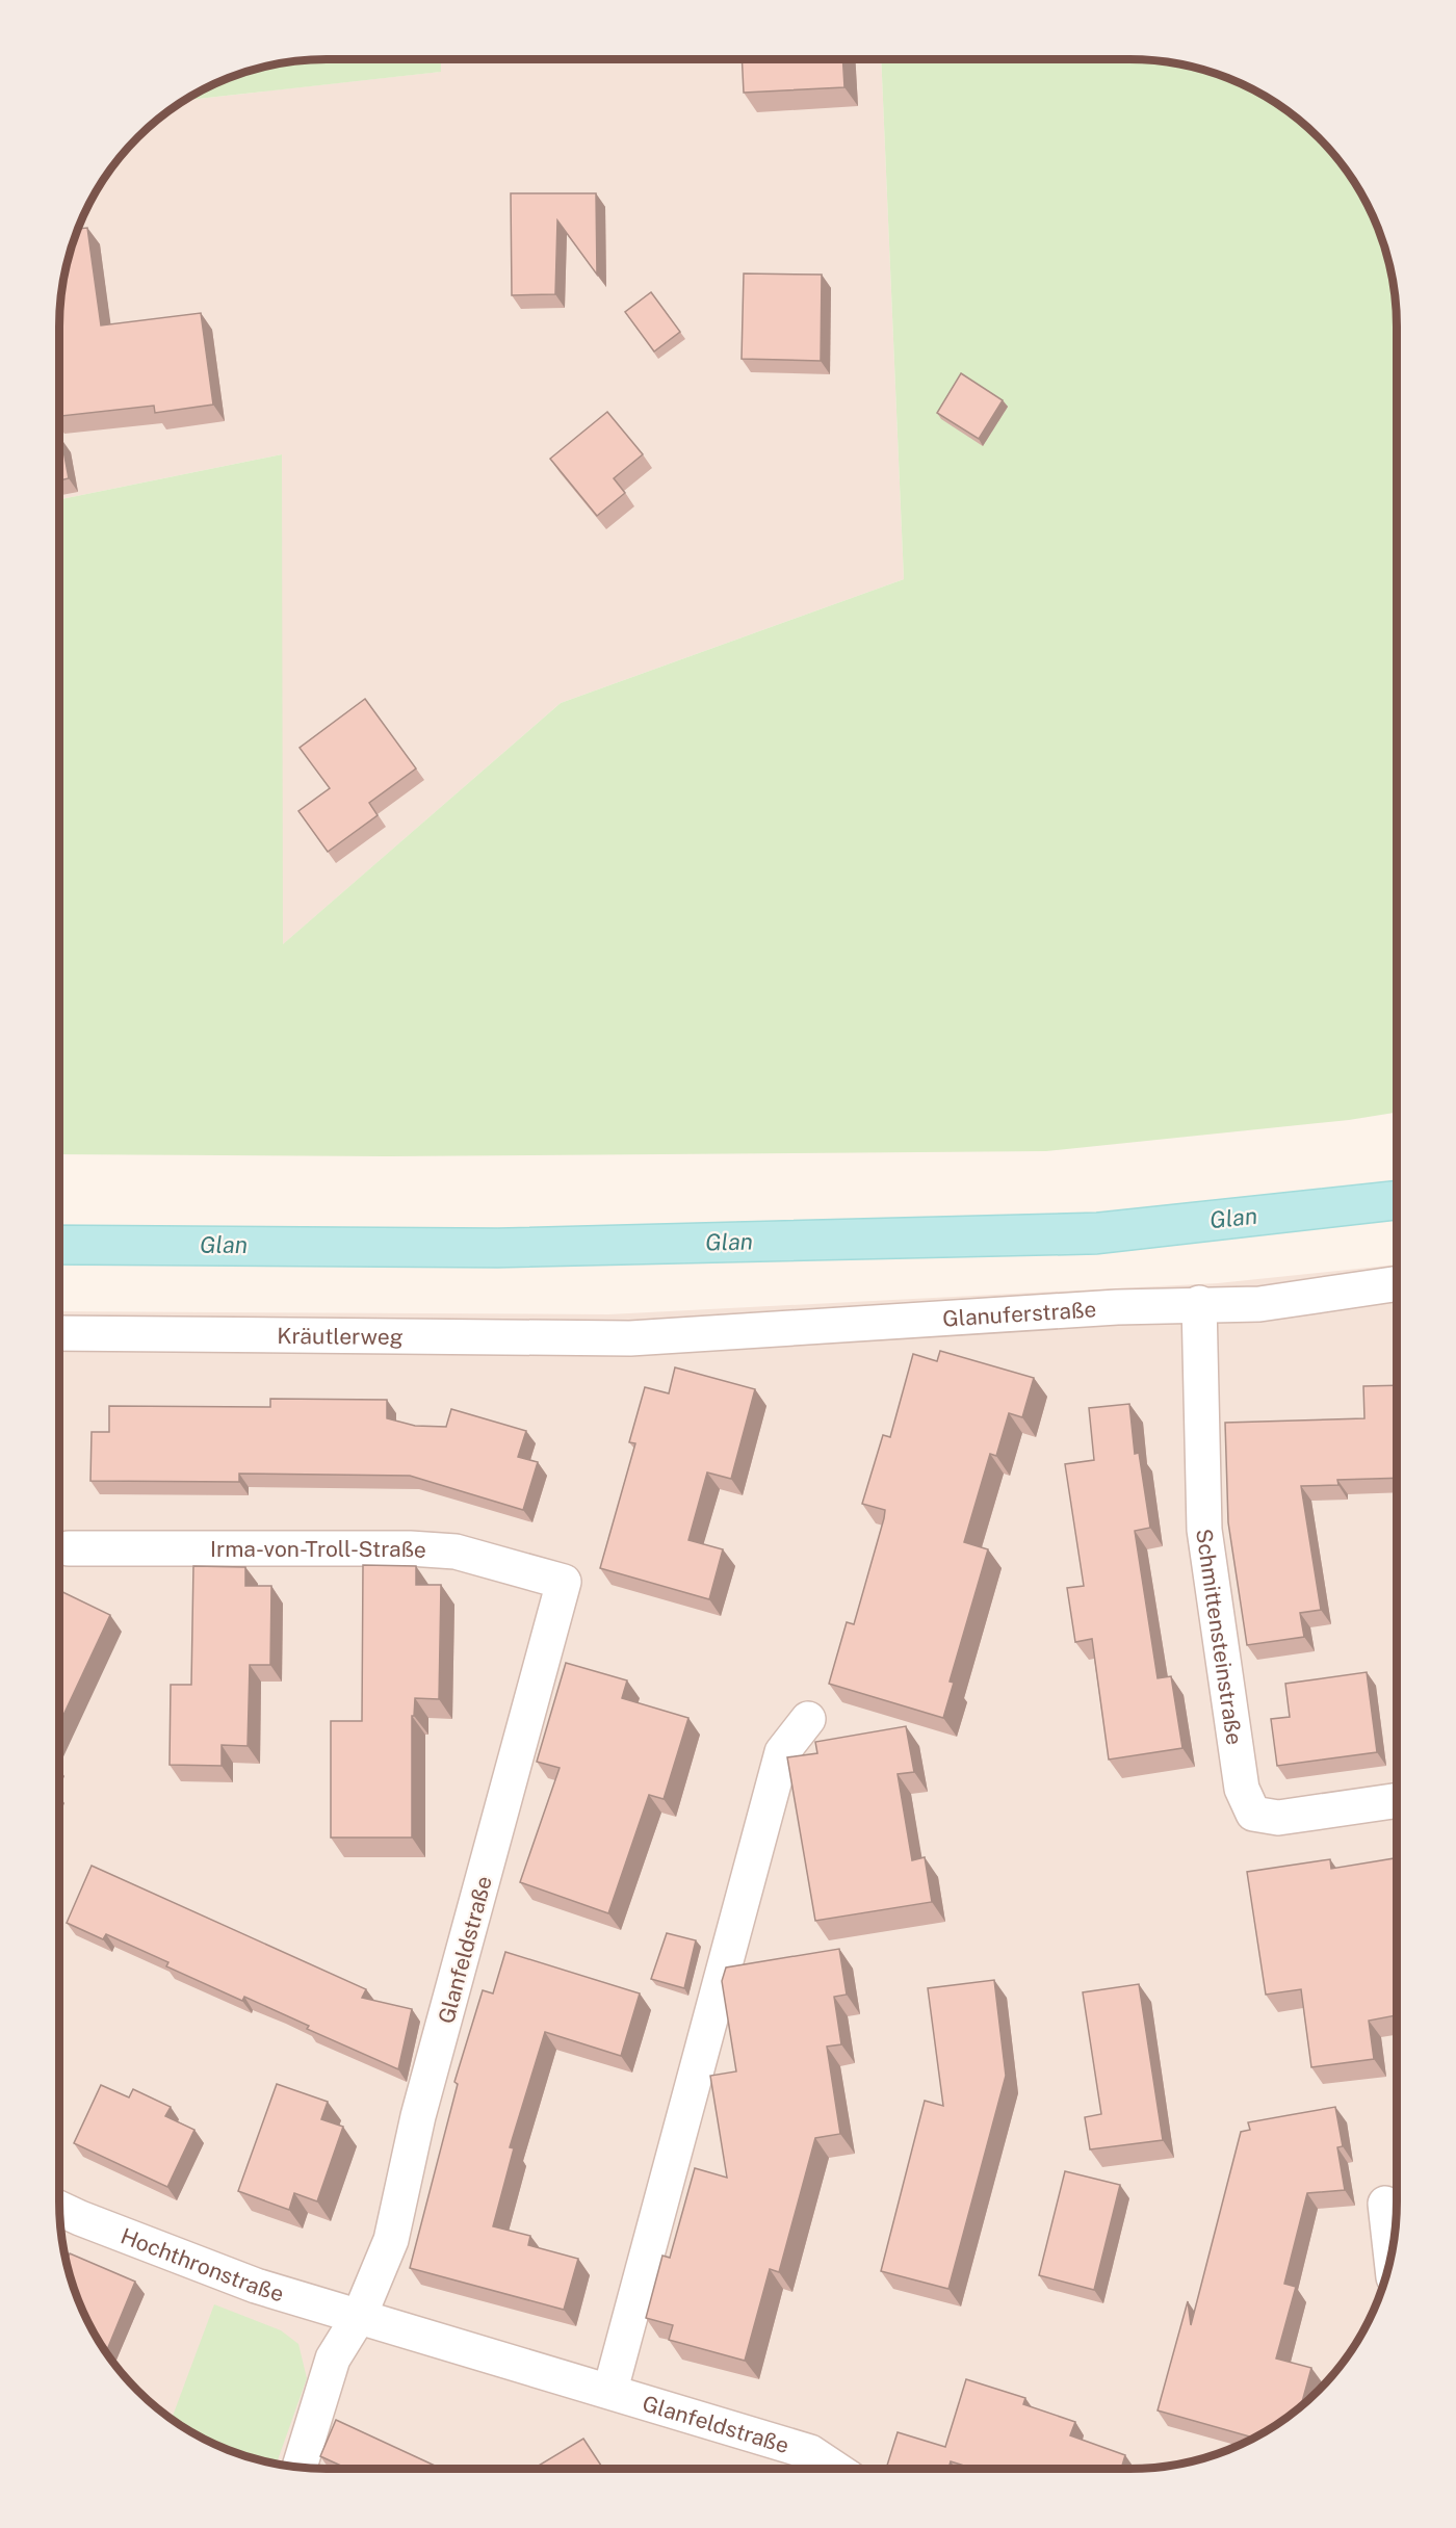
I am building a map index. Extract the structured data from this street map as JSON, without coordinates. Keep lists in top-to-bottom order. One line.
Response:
{"streets":{"street":["Glanuferstraße","Kräutlerweg","Irma-von-Troll-Straße","Schmittensteinstraße","Glanfeldstraße","Hochthronstraße"]},"crossings":[["Glanuferstraße","Kräutlerweg"],["Glanuferstraße","Schmittensteinstraße"],["Irma-von-Troll-Straße","Glanfeldstraße"],["Glanfeldstraße","Hochthronstraße"]],"water":["Glan"]}
